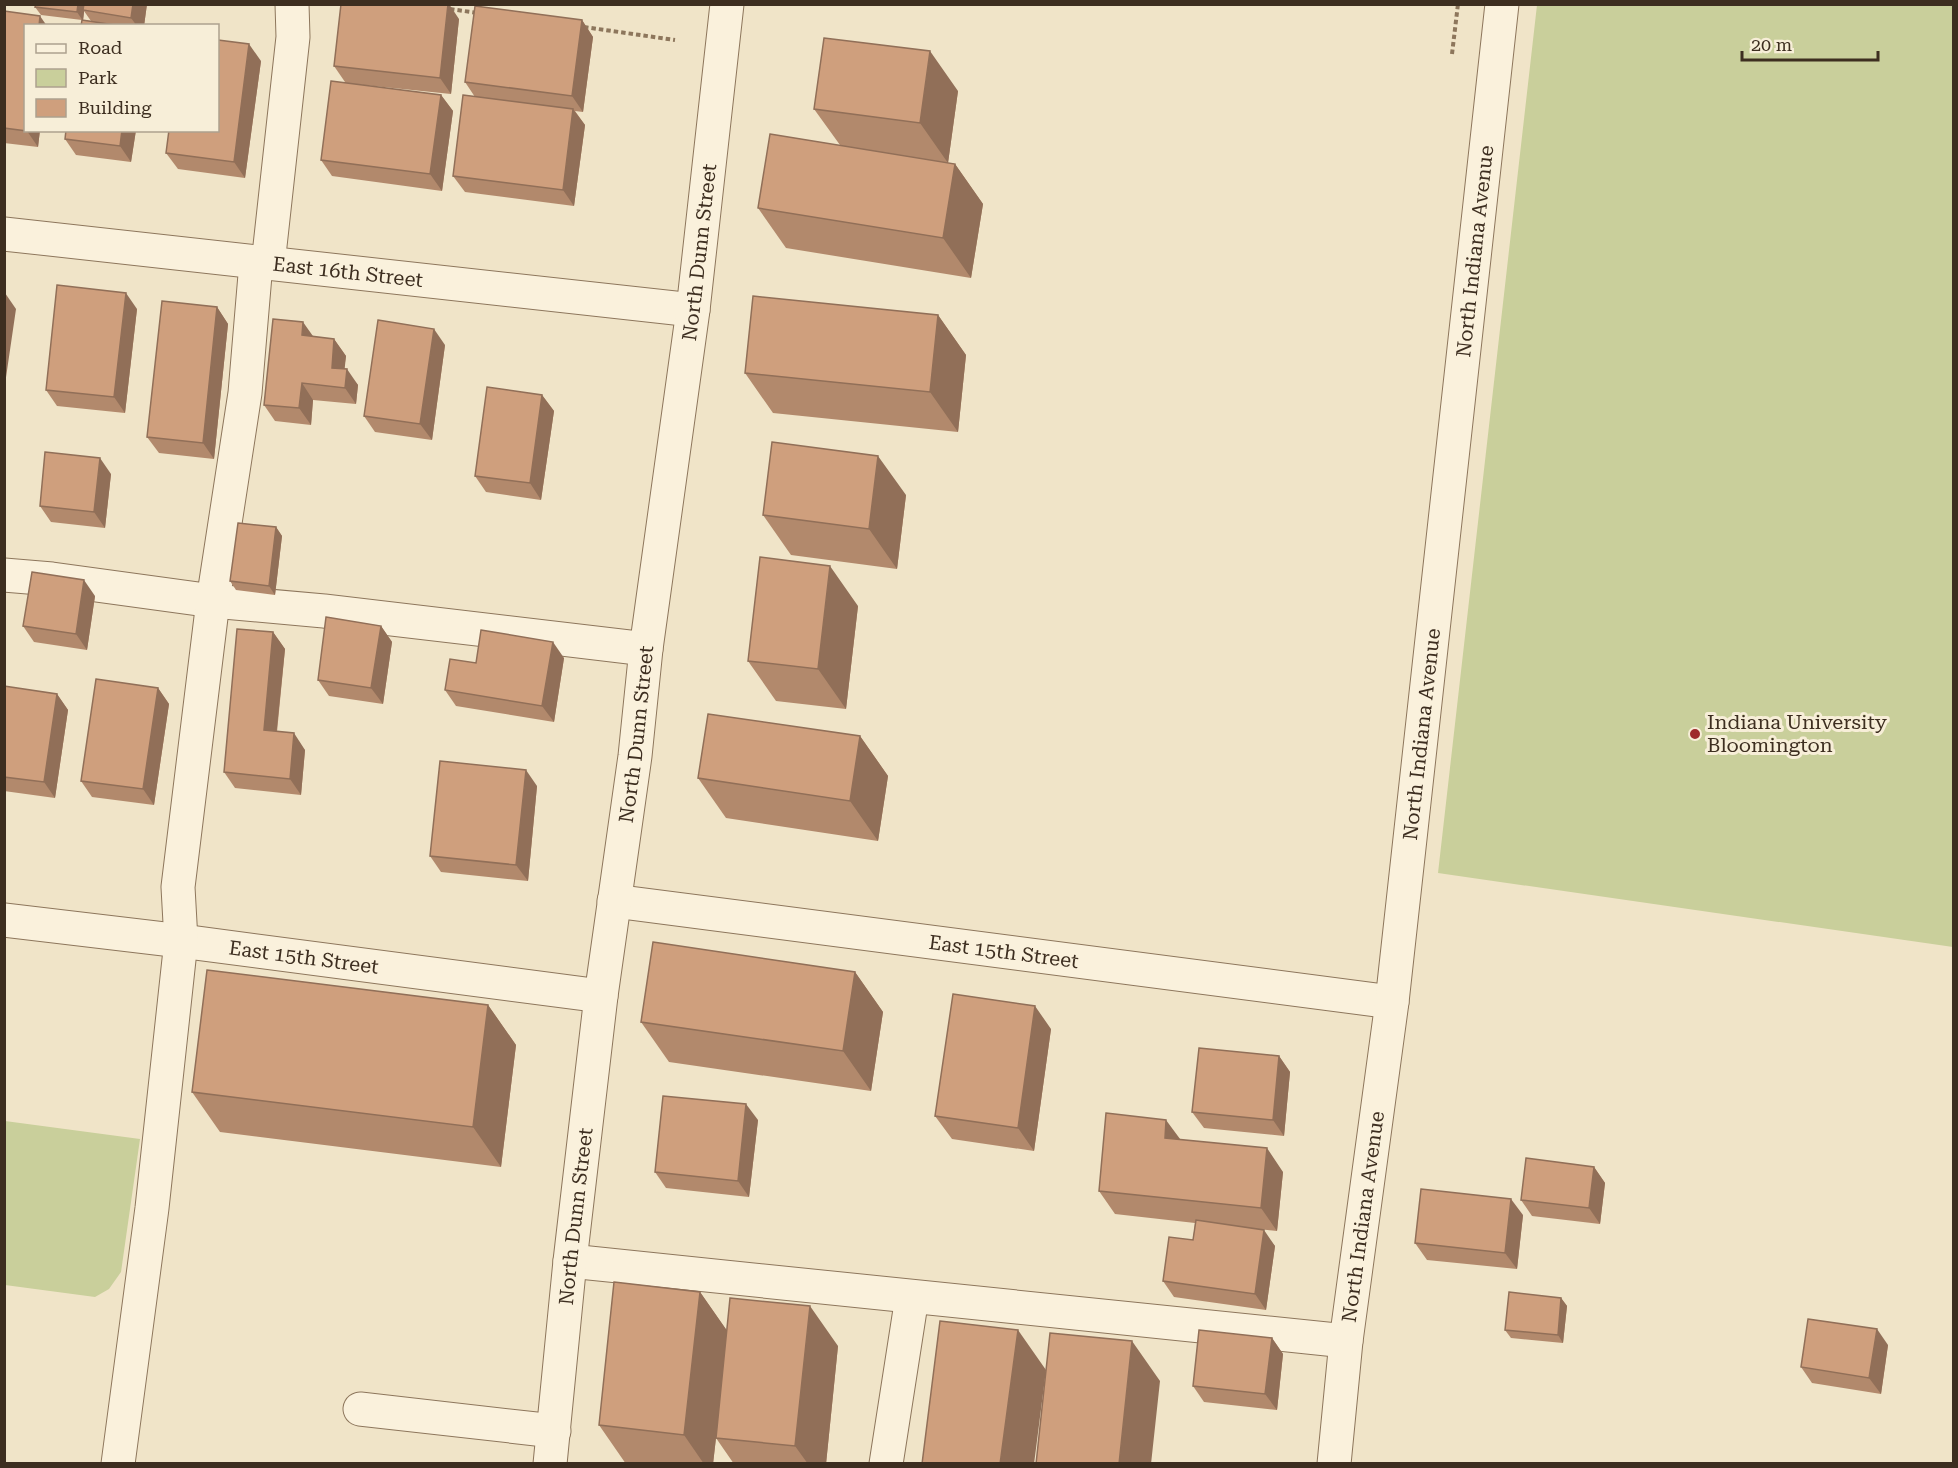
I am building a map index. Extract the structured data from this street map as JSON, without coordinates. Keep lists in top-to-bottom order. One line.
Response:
{"streets":{"street":["North Indiana Avenue","North Dunn Street","East 16th Street","East 15th Street"]},"crossings":[["North Indiana Avenue","East 15th Street"],["North Dunn Street","East 16th Street"],["North Dunn Street","East 15th Street"]],"places":["Indiana University Bloomington"],"legend":["Road","Park","Building"],"scale_bar":"20 m"}
